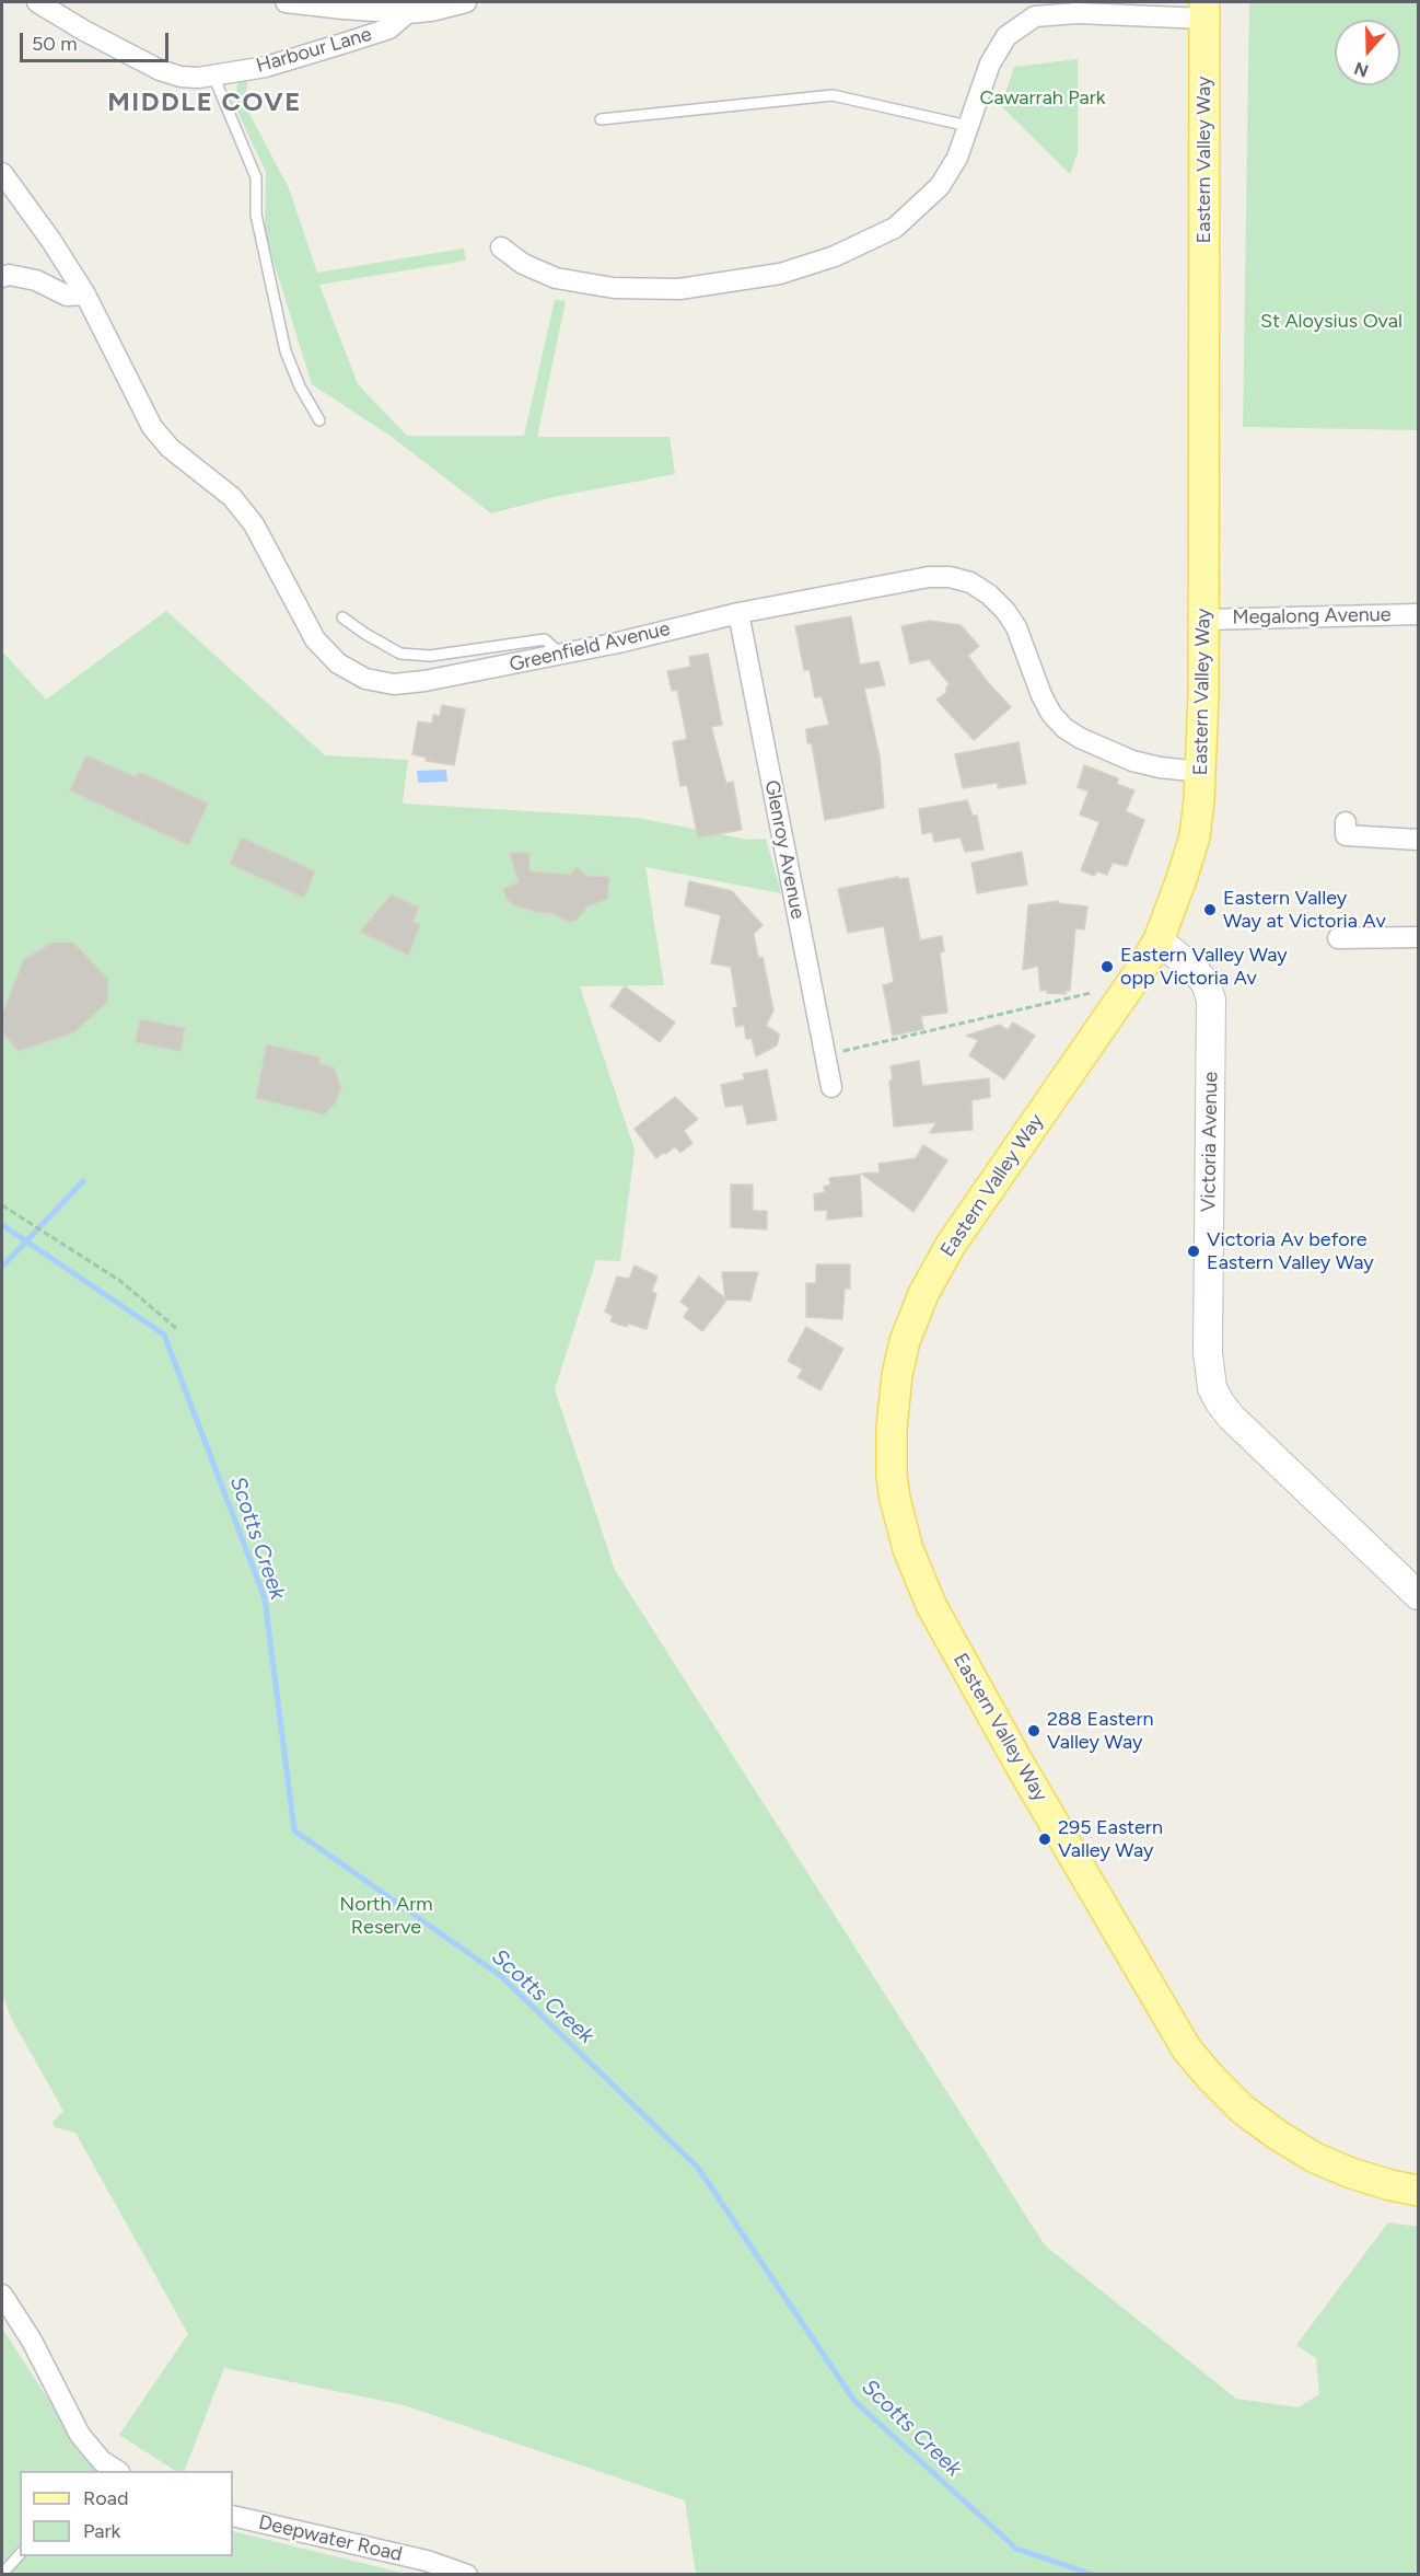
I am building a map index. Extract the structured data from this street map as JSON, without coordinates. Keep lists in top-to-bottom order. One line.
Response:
{"streets":{"main road":["Eastern Valley Way"],"street":["Harbour Lane","Megalong Avenue","Greenfield Avenue","Glenroy Avenue","Victoria Avenue","Deepwater Road"]},"crossings":[["Eastern Valley Way","Megalong Avenue"],["Eastern Valley Way","Greenfield Avenue"],["Eastern Valley Way","Victoria Avenue"],["Greenfield Avenue","Glenroy Avenue"]],"districts":["MIDDLE COVE"],"water":["Scotts Creek"],"parks":["Cawarrah Park","St Aloysius Oval","North Arm Reserve"],"places":["Eastern Valley Way at Victoria Av","Eastern Valley Way opp Victoria Av","Victoria Av before Eastern Valley Way","288 Eastern Valley Way","295 Eastern Valley Way"],"legend":["Road","Park"],"scale_bar":"50 m","north":"bottom"}
